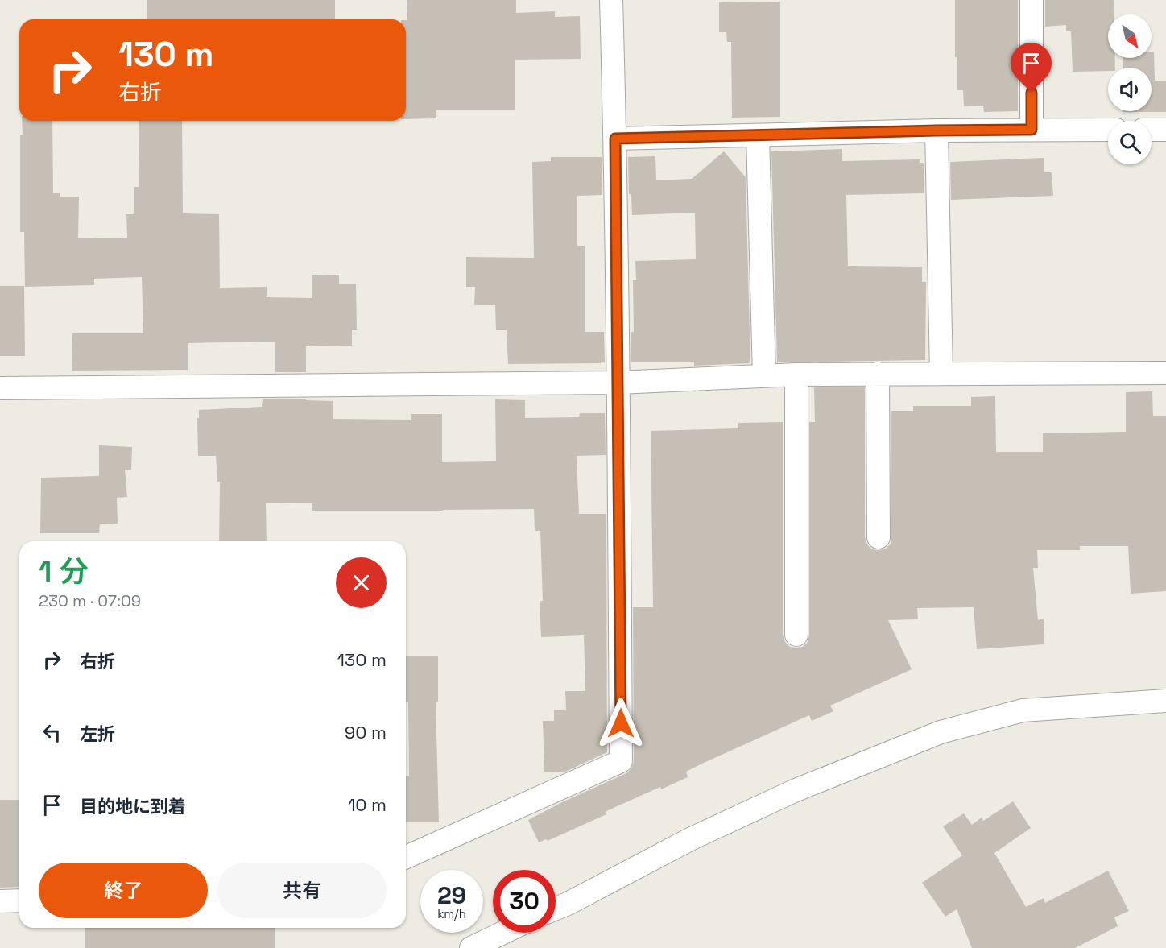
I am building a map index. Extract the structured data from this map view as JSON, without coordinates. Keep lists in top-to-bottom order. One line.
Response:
{"north":"bottom right","page":{"turn":["130 m","右折"],"heading":["1 分","230 m · 07:09"],"list":[{"name":"右折","value":"130 m"},{"name":"左折","value":"90 m"},{"name":"目的地に到着","value":"10 m"}],"buttons":["終了","共有"],"speed":"29 km/h","limit":"30"}}
